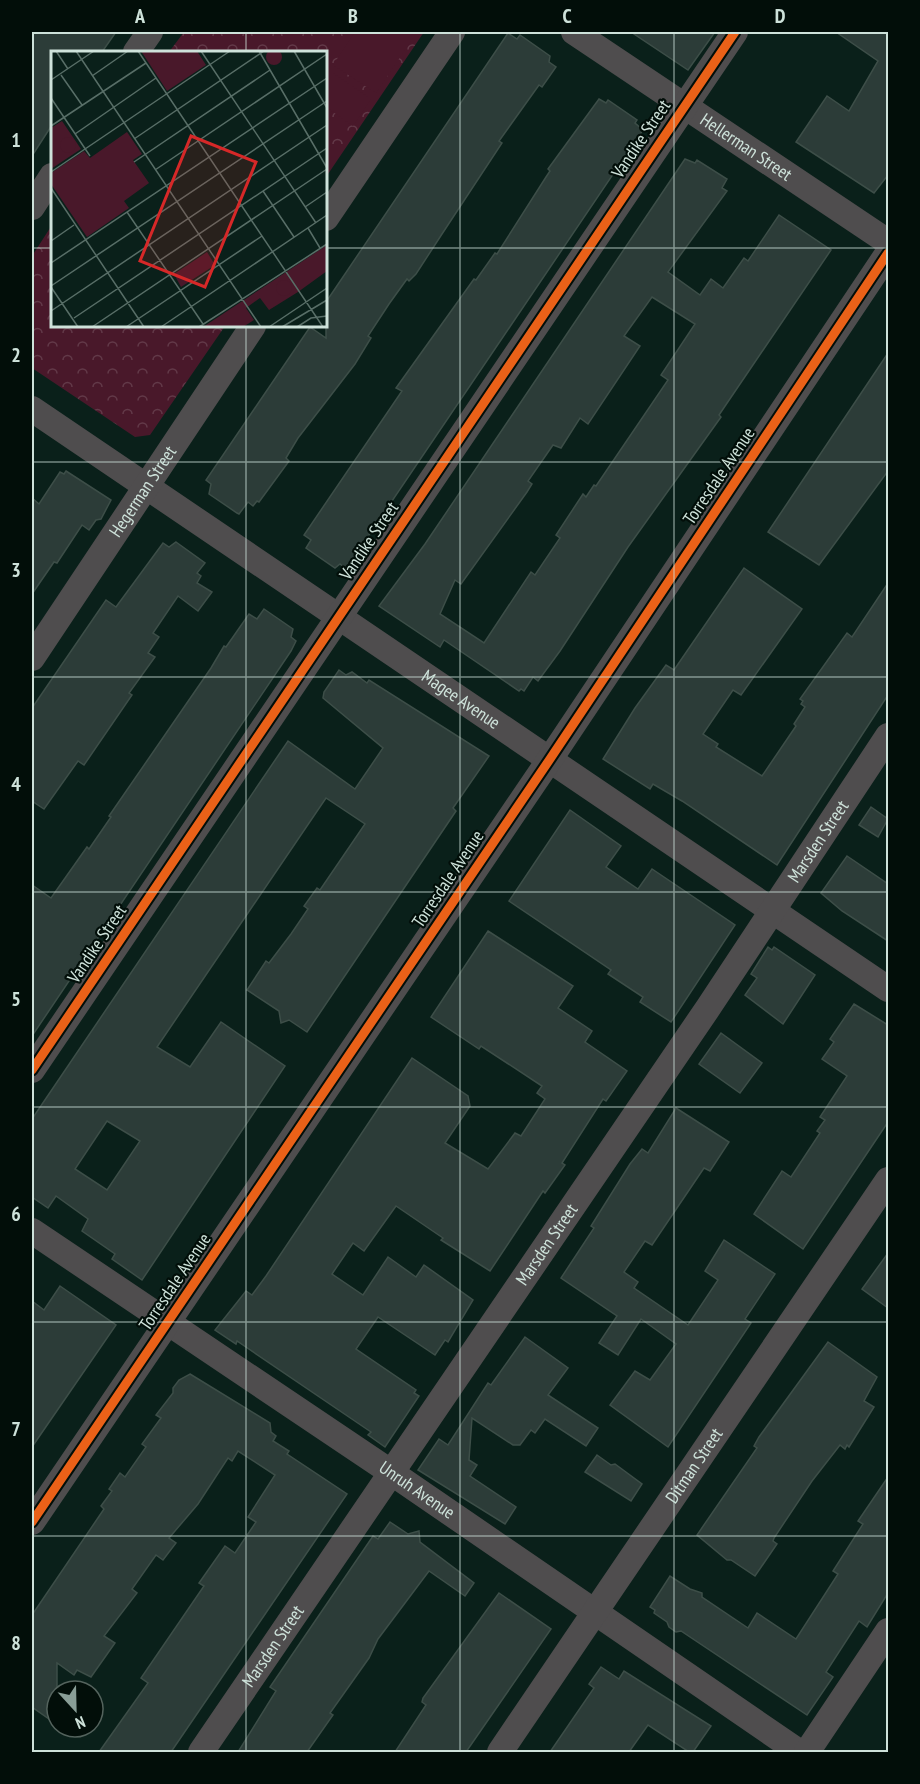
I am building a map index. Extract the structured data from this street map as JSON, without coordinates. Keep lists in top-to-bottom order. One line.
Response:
{"streets":{"street":["Vandike Street","Hellerman Street","Torresdale Avenue","Hegerman Street","Magee Avenue","Marsden Street","Ditman Street","Unruh Avenue"]},"crossings":[["Vandike Street","Hellerman Street"],["Vandike Street","Magee Avenue"],["Torresdale Avenue","Magee Avenue"],["Torresdale Avenue","Unruh Avenue"],["Hegerman Street","Magee Avenue"],["Magee Avenue","Marsden Street"],["Marsden Street","Unruh Avenue"],["Ditman Street","Unruh Avenue"]],"north":"bottom","grid":{"columns":["A","B","C","D"],"rows":["1","2","3","4","5","6","7","8"]}}
